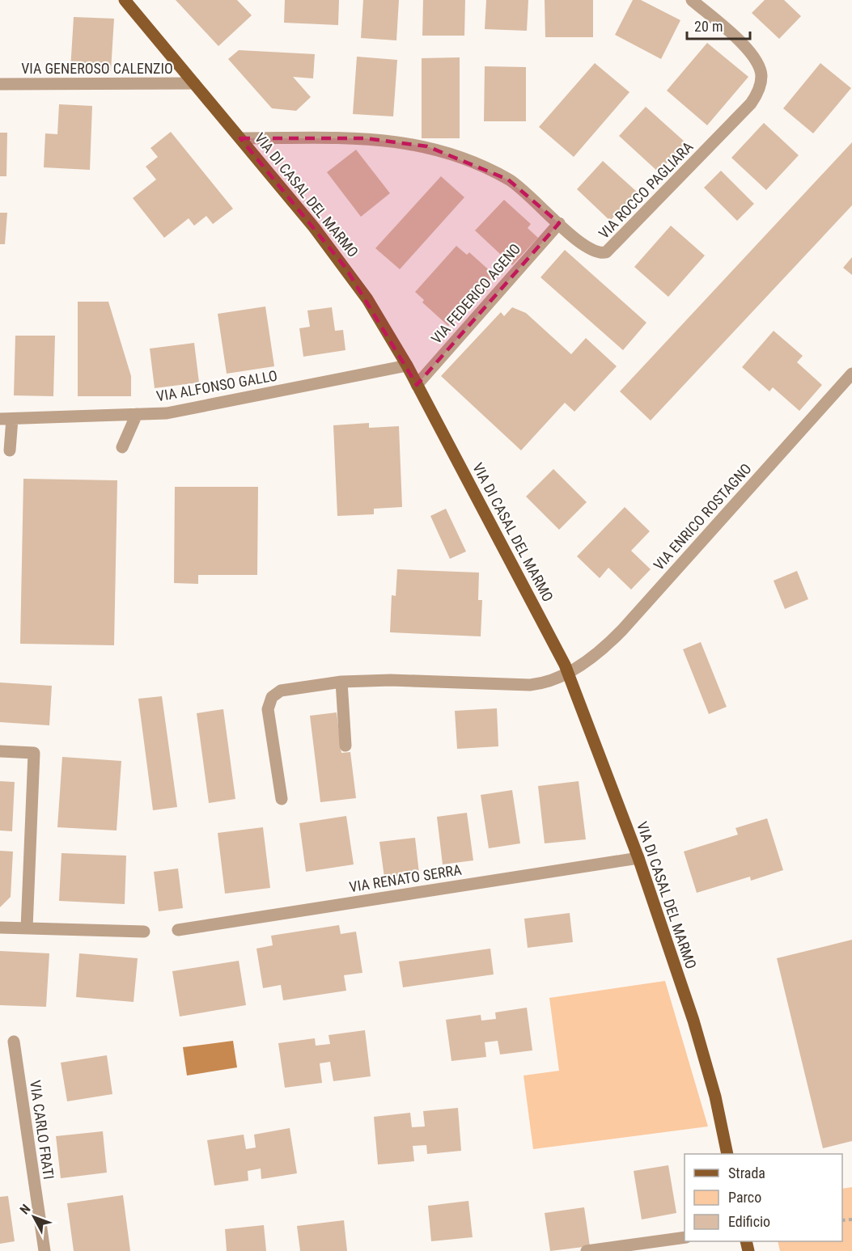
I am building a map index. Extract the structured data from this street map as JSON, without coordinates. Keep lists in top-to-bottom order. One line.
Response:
{"streets":{"main road":["VIA DI CASAL DEL MARMO"],"street":["VIA GENEROSO CALENZIO","VIA ROCCO PAGLIARA","VIA FEDERICO AGENO","VIA ALFONSO GALLO","VIA ENRICO ROSTAGNO","VIA RENATO SERRA","VIA CARLO FRATI"]},"crossings":[["VIA GENEROSO CALENZIO","VIA DI CASAL DEL MARMO"],["VIA ROCCO PAGLIARA","VIA DI CASAL DEL MARMO"],["VIA ROCCO PAGLIARA","VIA FEDERICO AGENO"],["VIA DI CASAL DEL MARMO","VIA FEDERICO AGENO"],["VIA DI CASAL DEL MARMO","VIA ALFONSO GALLO"],["VIA DI CASAL DEL MARMO","VIA ENRICO ROSTAGNO"],["VIA DI CASAL DEL MARMO","VIA RENATO SERRA"]],"legend":["Strada","Parco","Edificio"],"scale_bar":"20 m","north":"top left"}
